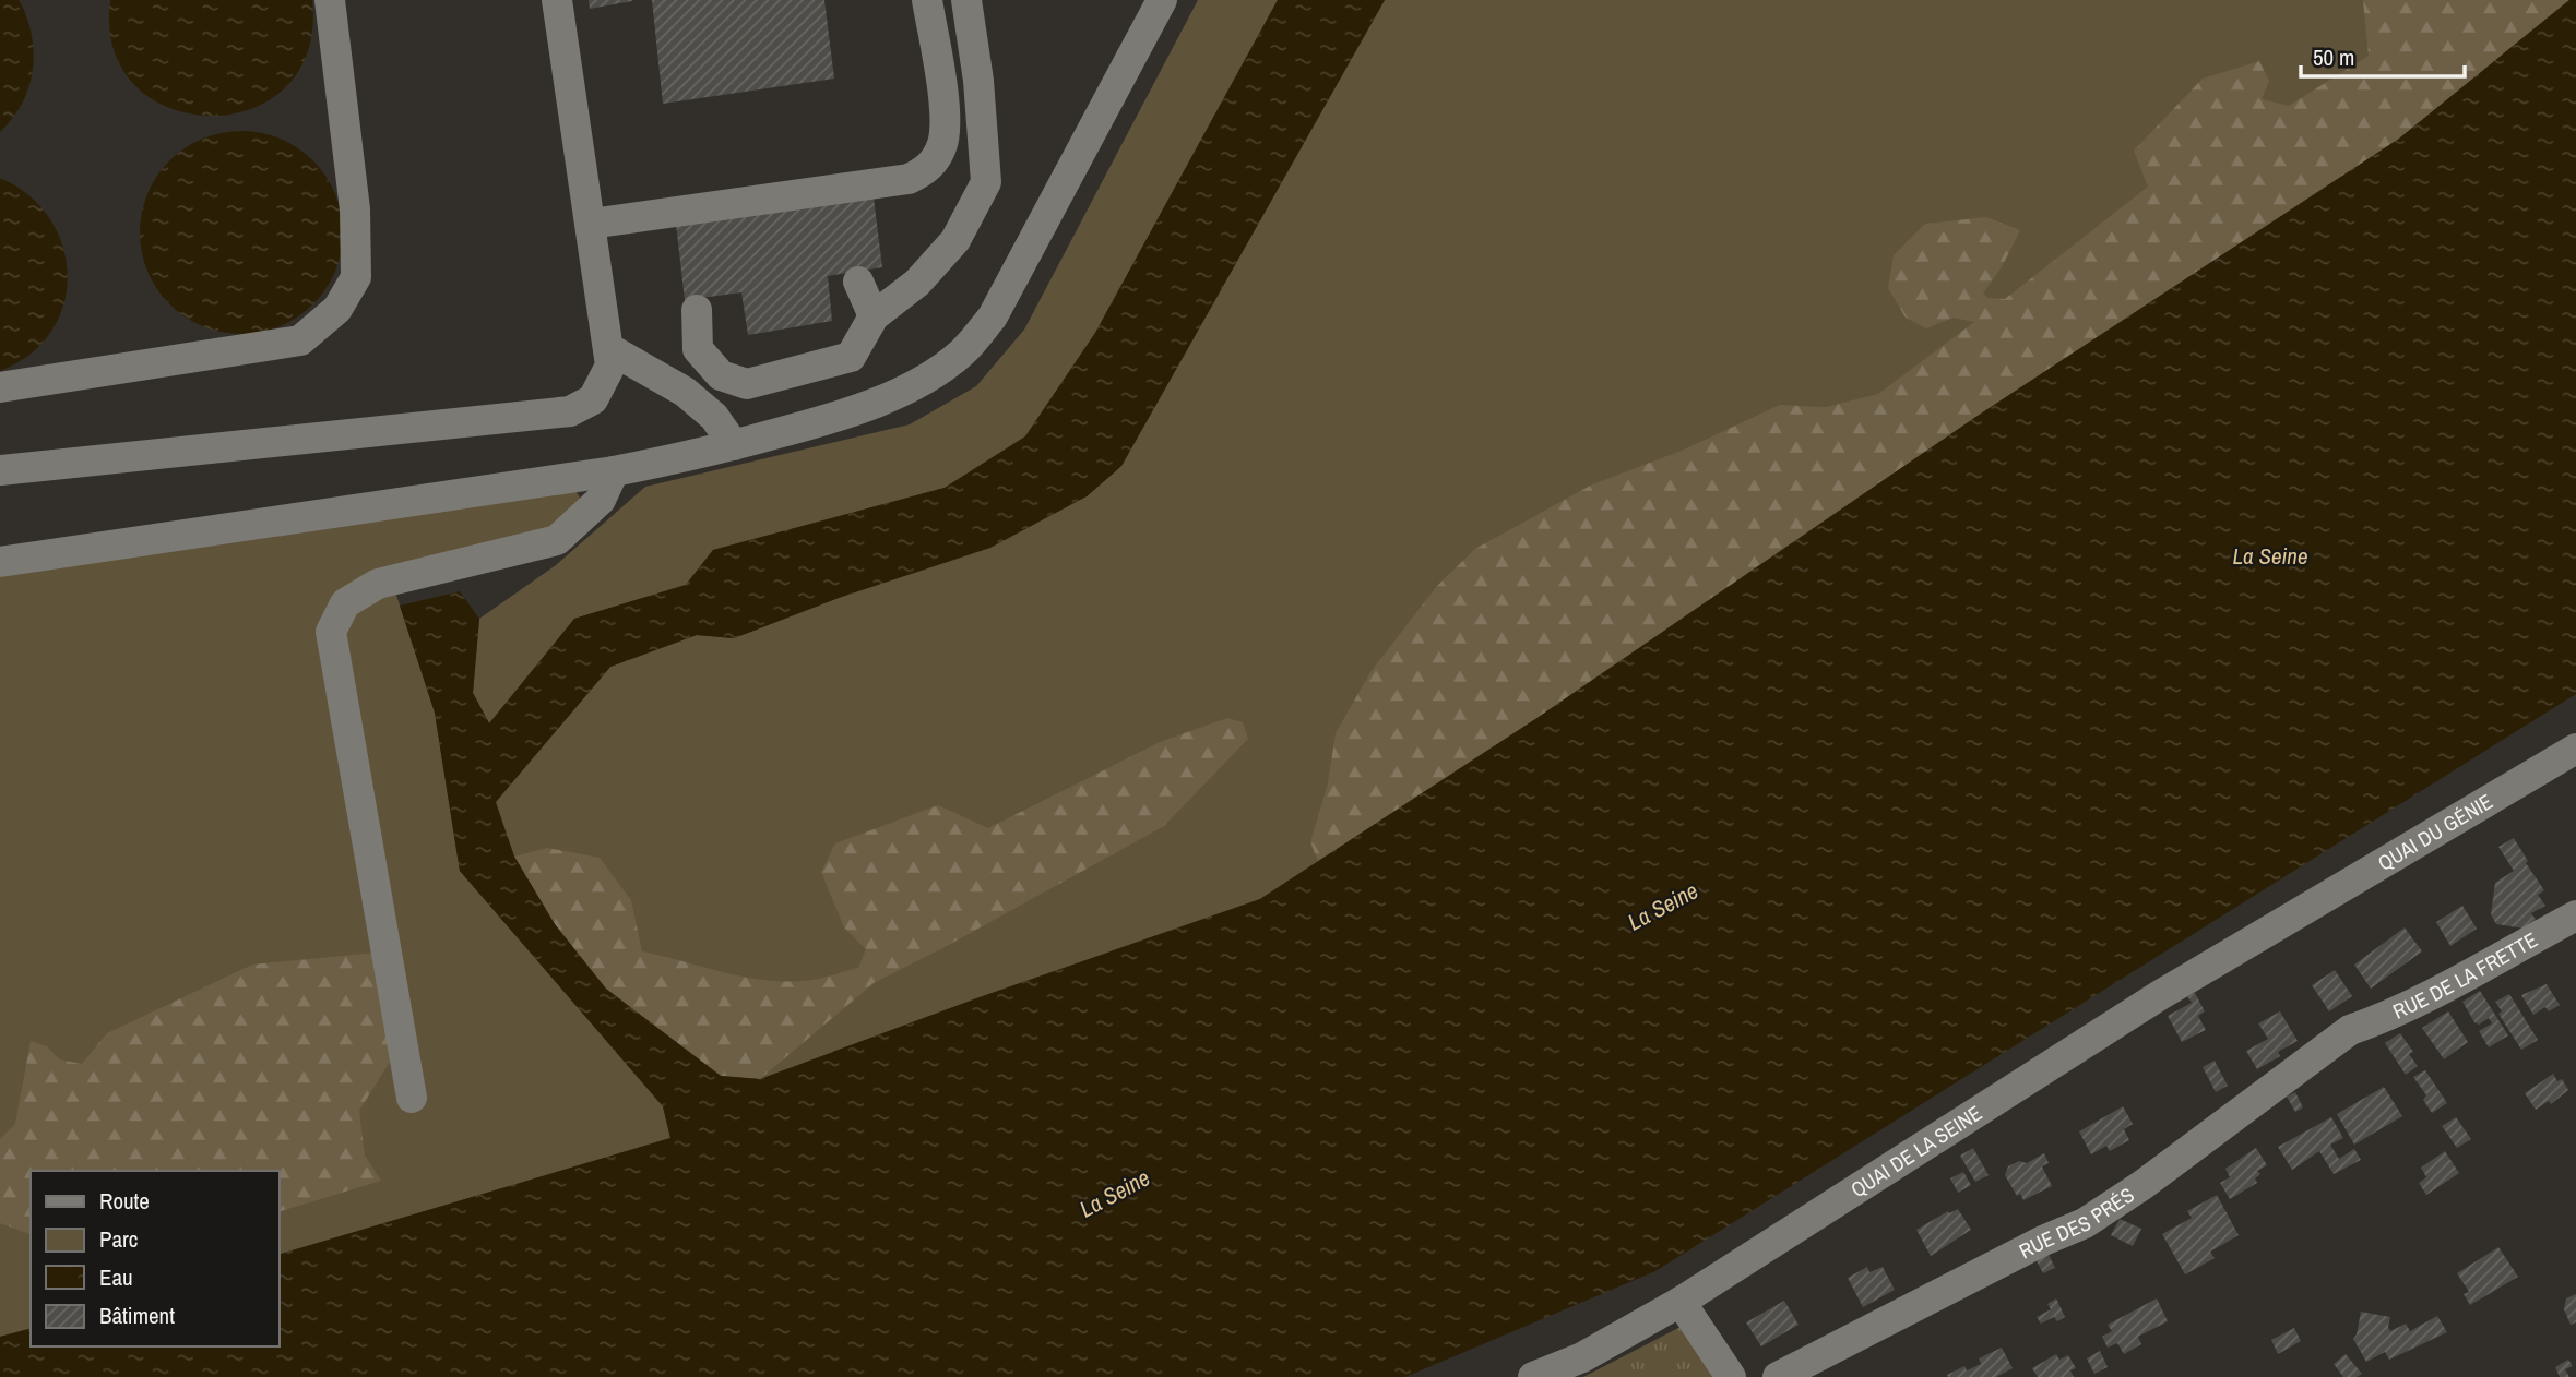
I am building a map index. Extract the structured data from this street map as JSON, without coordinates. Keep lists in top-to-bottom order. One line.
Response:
{"streets":{"street":["QUAI DU GÉNIE","RUE DE LA FRETTE","QUAI DE LA SEINE","RUE DES PRÉS"]},"crossings":[["QUAI DU GÉNIE","QUAI DE LA SEINE"],["RUE DE LA FRETTE","RUE DES PRÉS"]],"water":["La Seine"],"legend":["Route","Parc","Eau","Bâtiment"],"scale_bar":"50 m"}
